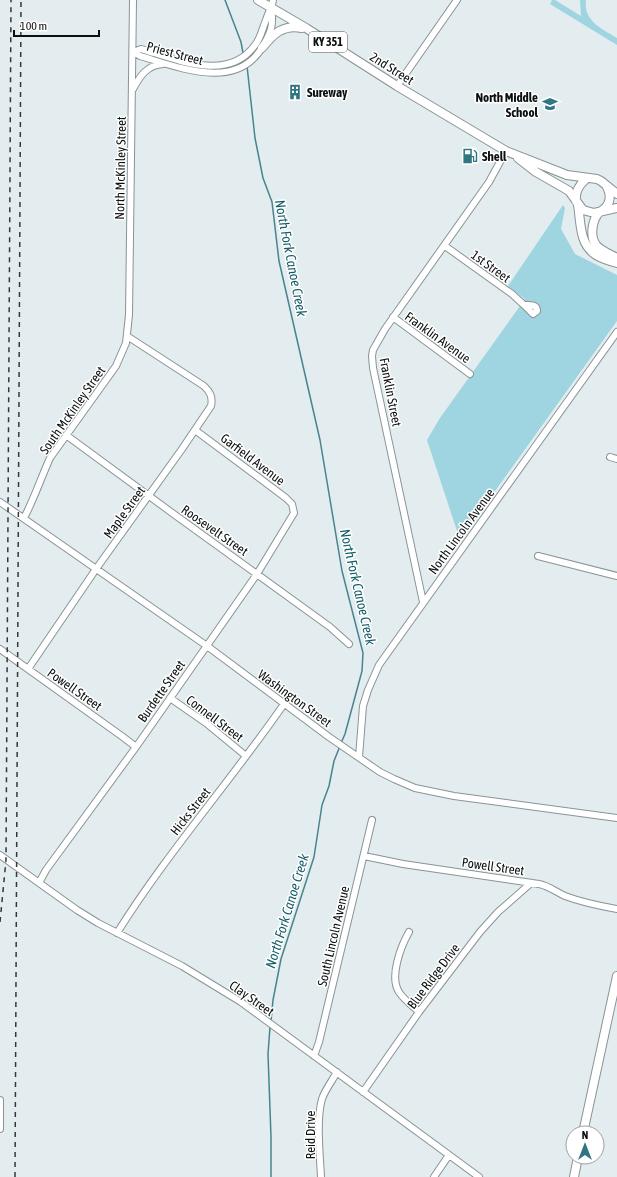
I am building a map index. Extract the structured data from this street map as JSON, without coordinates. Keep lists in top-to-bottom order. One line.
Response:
{"streets":{"main road":["KY 351","2nd Street"],"street":["Priest Street","North McKinley Street","1st Street","Franklin Avenue","Franklin Street","South McKinley Street","Garfield Avenue","Maple Street","Roosevelt Street","North Lincoln Avenue","Powell Street","Burdette Street","Washington Street","Connell Street","Hicks Street","South Lincoln Avenue","Blue Ridge Drive","Clay Street","Reid Drive"]},"crossings":[["Priest Street","2nd Street"],["Priest Street","North McKinley Street"],["2nd Street","Franklin Street"],["North McKinley Street","South McKinley Street"],["North McKinley Street","Maple Street"],["1st Street","Franklin Street"],["Franklin Avenue","Franklin Street"],["Franklin Street","North Lincoln Avenue"],["South McKinley Street","Maple Street"],["South McKinley Street","Roosevelt Street"],["South McKinley Street","Washington Street"],["Garfield Avenue","Maple Street"],["Garfield Avenue","Burdette Street"],["Maple Street","Roosevelt Street"],["Maple Street","Powell Street"],["Maple Street","Washington Street"],["Roosevelt Street","Burdette Street"],["North Lincoln Avenue","Washington Street"],["Powell Street","Burdette Street"],["Powell Street","South Lincoln Avenue"],["Powell Street","Blue Ridge Drive"],["Burdette Street","Washington Street"],["Burdette Street","Connell Street"],["Burdette Street","Clay Street"],["Washington Street","Hicks Street"],["Connell Street","Hicks Street"],["Hicks Street","Clay Street"],["South Lincoln Avenue","Clay Street"],["Blue Ridge Drive","Clay Street"],["Clay Street","Reid Drive"]],"water":["North Fork Canoe Creek"],"places":{"building":["Sureway"],"school or university":["North Middle School"],"fuel station":["Shell"]},"scale_bar":"100 m","north":"top"}
